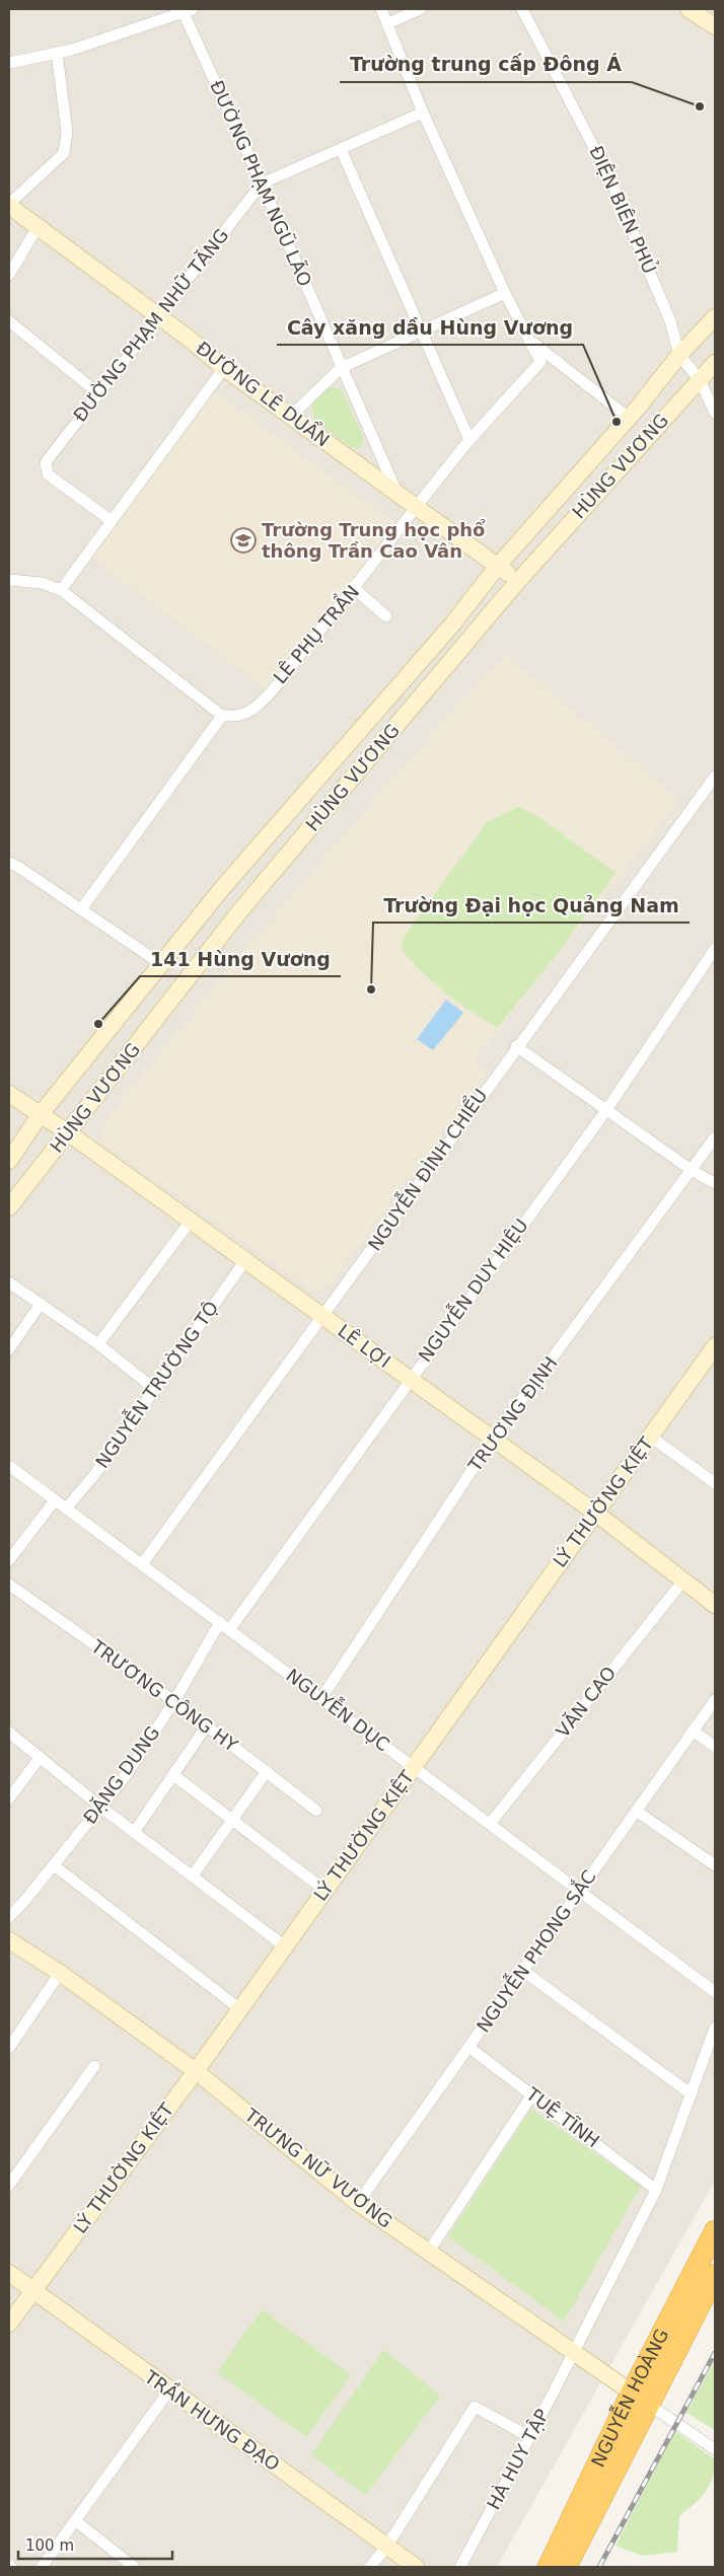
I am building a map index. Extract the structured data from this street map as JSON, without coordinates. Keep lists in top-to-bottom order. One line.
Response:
{"streets":{"highway":["NGUYỄN HOÀNG"],"street":["ĐƯỜNG PHẠM NGŨ LÃO","ĐIỆN BIÊN PHỦ","ĐƯỜNG PHẠM NHỮ TĂNG","ĐƯỜNG LÊ DUẨN","HÙNG VƯƠNG","LÊ PHỤ TRẦN","NGUYỄN ĐÌNH CHIỂU","NGUYỄN DUY HIỆU","LÊ LỢI","NGUYỄN TRƯỜNG TỘ","TRƯƠNG ĐỊNH","LÝ THƯỜNG KIỆT","TRƯƠNG CÔNG HY","VĂN CAO","NGUYỄN DỤC","ĐẶNG DUNG","NGUYỄN PHONG SẮC","TUỆ TĨNH","TRƯNG NỮ VƯƠNG","TRẦN HƯNG ĐẠO","HÀ HUY TẬP"]},"crossings":[["ĐƯỜNG PHẠM NGŨ LÃO","ĐƯỜNG PHẠM NHỮ TĂNG"],["ĐƯỜNG PHẠM NGŨ LÃO","ĐƯỜNG LÊ DUẨN"],["ĐIỆN BIÊN PHỦ","HÙNG VƯƠNG"],["ĐƯỜNG PHẠM NHỮ TĂNG","ĐƯỜNG LÊ DUẨN"],["ĐƯỜNG LÊ DUẨN","HÙNG VƯƠNG"],["ĐƯỜNG LÊ DUẨN","LÊ PHỤ TRẦN"],["HÙNG VƯƠNG","LÊ LỢI"],["NGUYỄN ĐÌNH CHIỂU","LÊ LỢI"],["NGUYỄN ĐÌNH CHIỂU","NGUYỄN DỤC"],["NGUYỄN DUY HIỆU","LÊ LỢI"],["NGUYỄN DUY HIỆU","NGUYỄN DỤC"],["NGUYỄN DUY HIỆU","ĐẶNG DUNG"],["LÊ LỢI","NGUYỄN TRƯỜNG TỘ"],["LÊ LỢI","TRƯƠNG ĐỊNH"],["LÊ LỢI","LÝ THƯỜNG KIỆT"],["LÊ LỢI","VĂN CAO"],["NGUYỄN TRƯỜNG TỘ","NGUYỄN DỤC"],["TRƯƠNG ĐỊNH","NGUYỄN DỤC"],["LÝ THƯỜNG KIỆT","NGUYỄN DỤC"],["LÝ THƯỜNG KIỆT","TRƯNG NỮ VƯƠNG"],["LÝ THƯỜNG KIỆT","TRẦN HƯNG ĐẠO"],["TRƯƠNG CÔNG HY","ĐẶNG DUNG"],["VĂN CAO","NGUYỄN DỤC"],["NGUYỄN DỤC","ĐẶNG DUNG"],["NGUYỄN DỤC","NGUYỄN PHONG SẮC"],["NGUYỄN PHONG SẮC","TUỆ TĨNH"],["NGUYỄN PHONG SẮC","TRƯNG NỮ VƯƠNG"],["TUỆ TĨNH","HÀ HUY TẬP"],["TRƯNG NỮ VƯƠNG","NGUYỄN HOÀNG"],["TRƯNG NỮ VƯƠNG","HÀ HUY TẬP"]],"places":{"other":["Trường trung cấp Đông Á","Cây xăng dầu Hùng Vương","Trường Đại học Quảng Nam","141 Hùng Vương"],"school or university":["Trường Trung học phổ thông Trần Cao Vân"]},"scale_bar":"100 m"}
